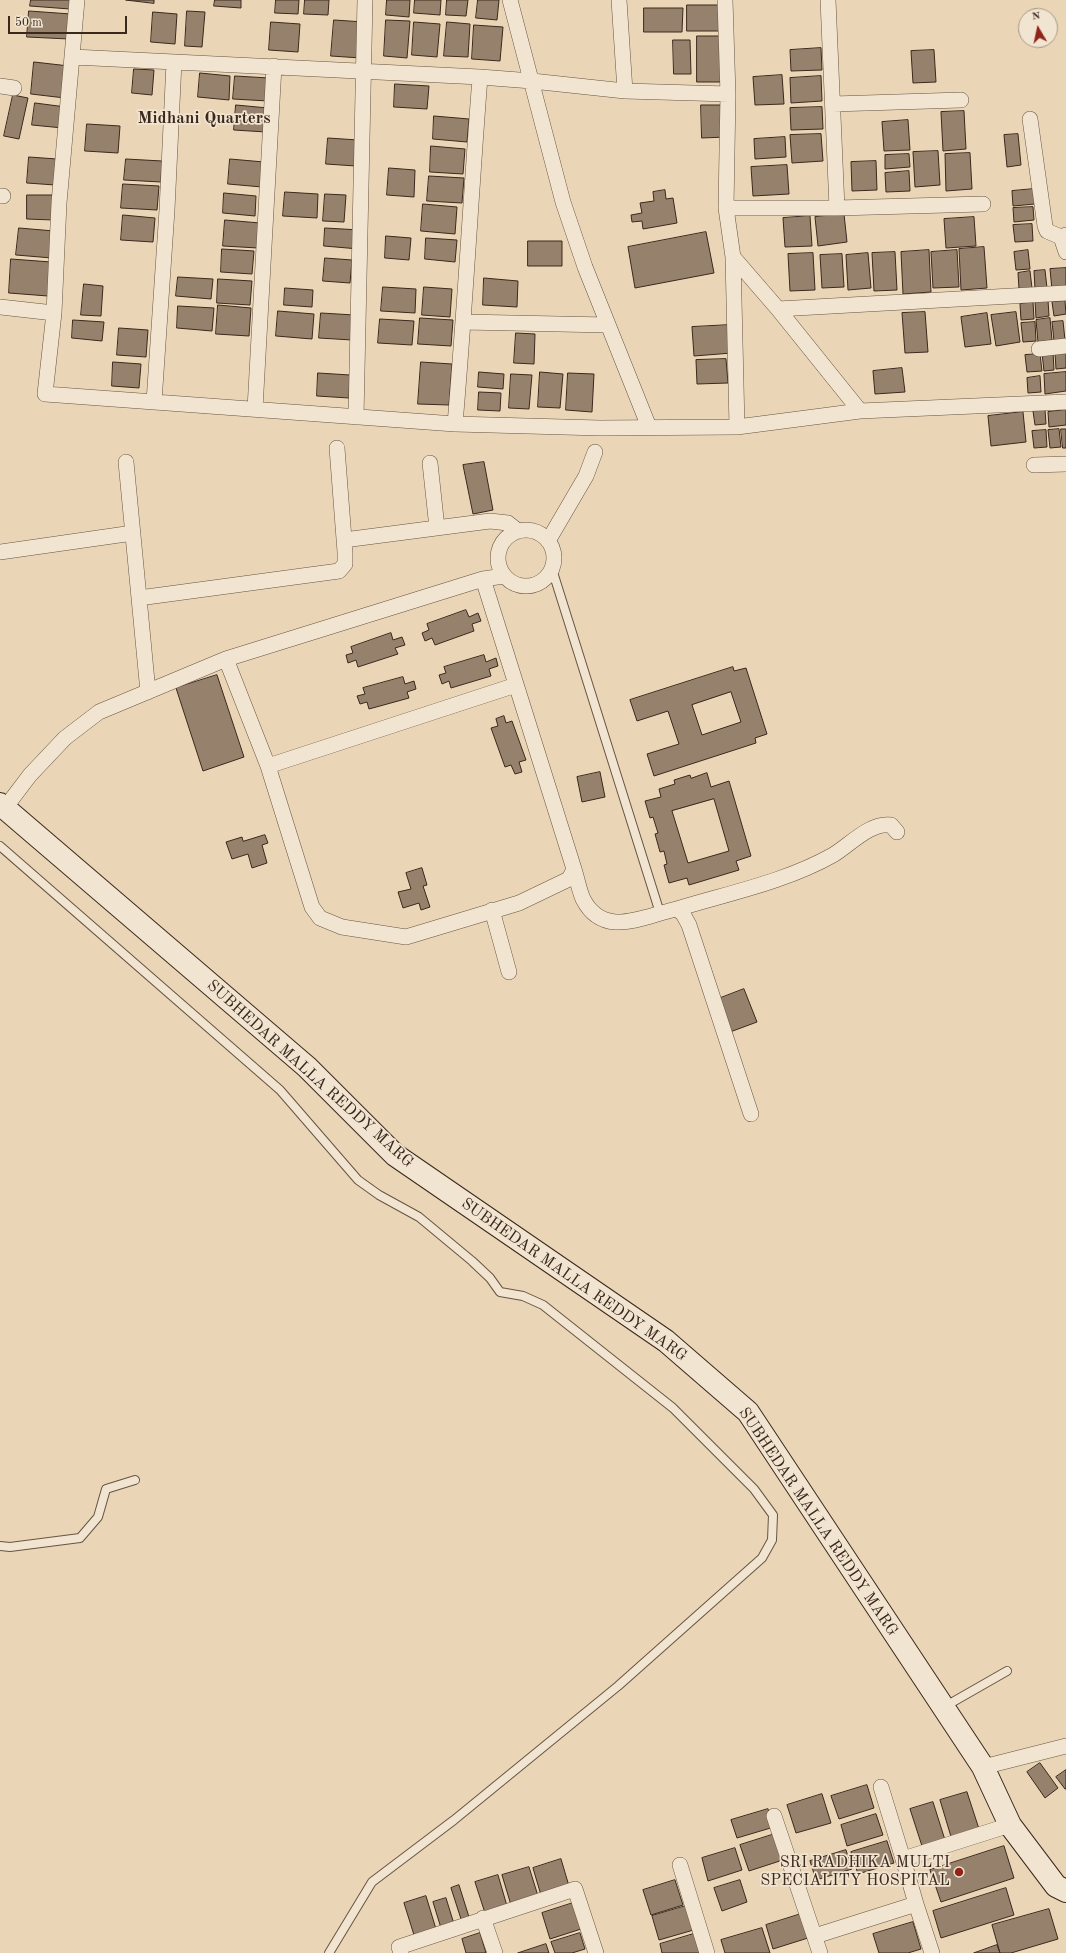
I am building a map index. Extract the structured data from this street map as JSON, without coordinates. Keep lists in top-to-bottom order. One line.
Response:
{"streets":{"main road":["SUBHEDAR MALLA REDDY MARG"]},"districts":["Midhani Quarters"],"places":["SRI RADHIKA MULTI SPECIALITY HOSPITAL"],"scale_bar":"50 m","north":"top"}
